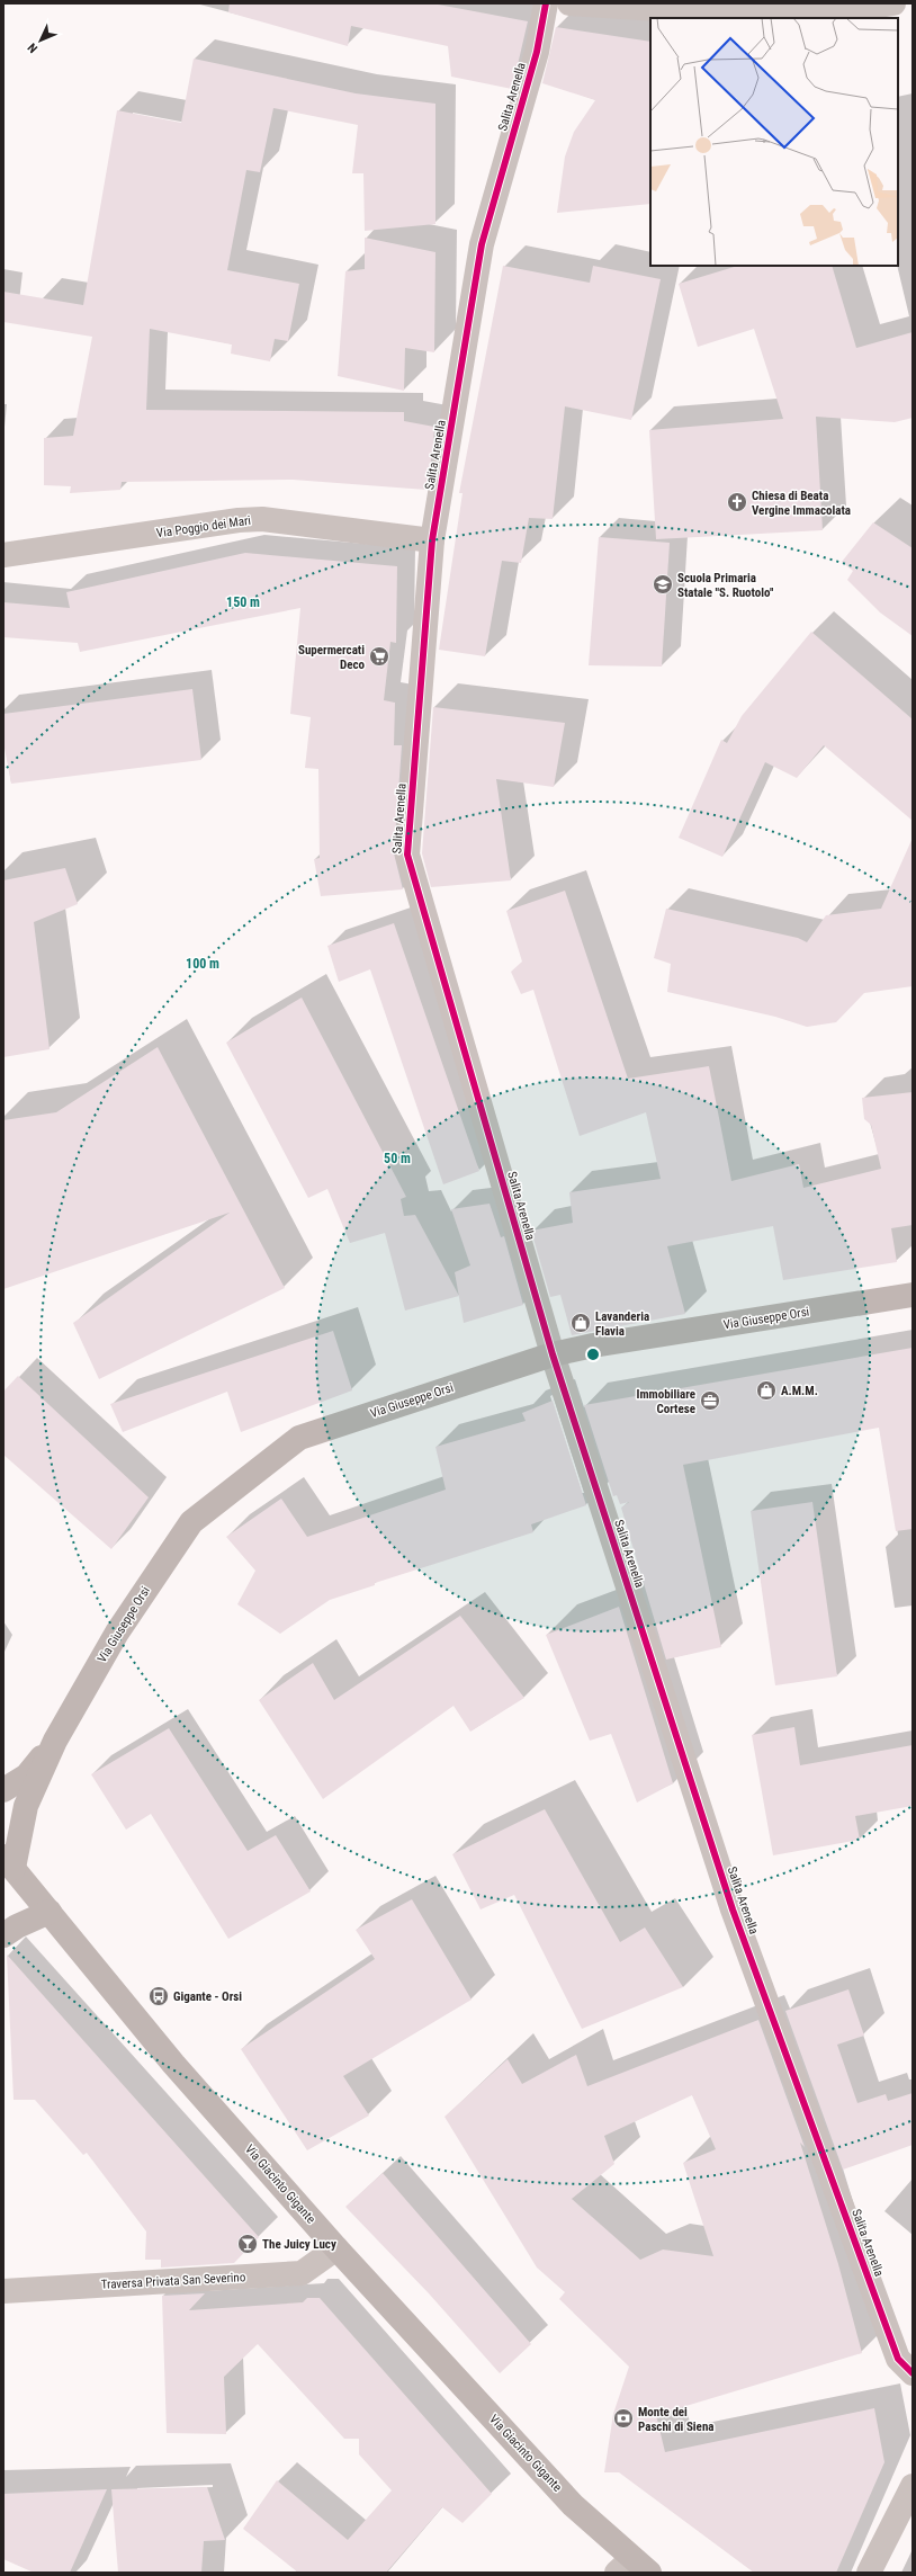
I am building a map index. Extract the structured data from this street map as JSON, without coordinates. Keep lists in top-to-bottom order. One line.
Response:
{"streets":{"main road":["Via Giuseppe Orsi","Via Giacinto Gigante"],"street":["Salita Arenella","Via Poggio dei Mari","Traversa Privata San Severino"]},"crossings":[["Salita Arenella","Via Poggio dei Mari"],["Salita Arenella","Via Giuseppe Orsi"],["Via Giuseppe Orsi","Via Giacinto Gigante"],["Via Giacinto Gigante","Traversa Privata San Severino"]],"places":{"church":["Chiesa di Beata Vergine Immacolata"],"school or university":["Scuola Primaria Statale ''S. Ruotolo''"],"supermarket":["Supermercati Deco"],"shop":["Lavanderia Flavia","A.M.M."],"office":["Immobiliare Cortese"],"bus stop":["Gigante - Orsi"],"bar":["The Juicy Lucy"],"bank":["Monte dei Paschi di Siena"]},"north":"bottom left","rings":["150 m","100 m","50 m"]}
